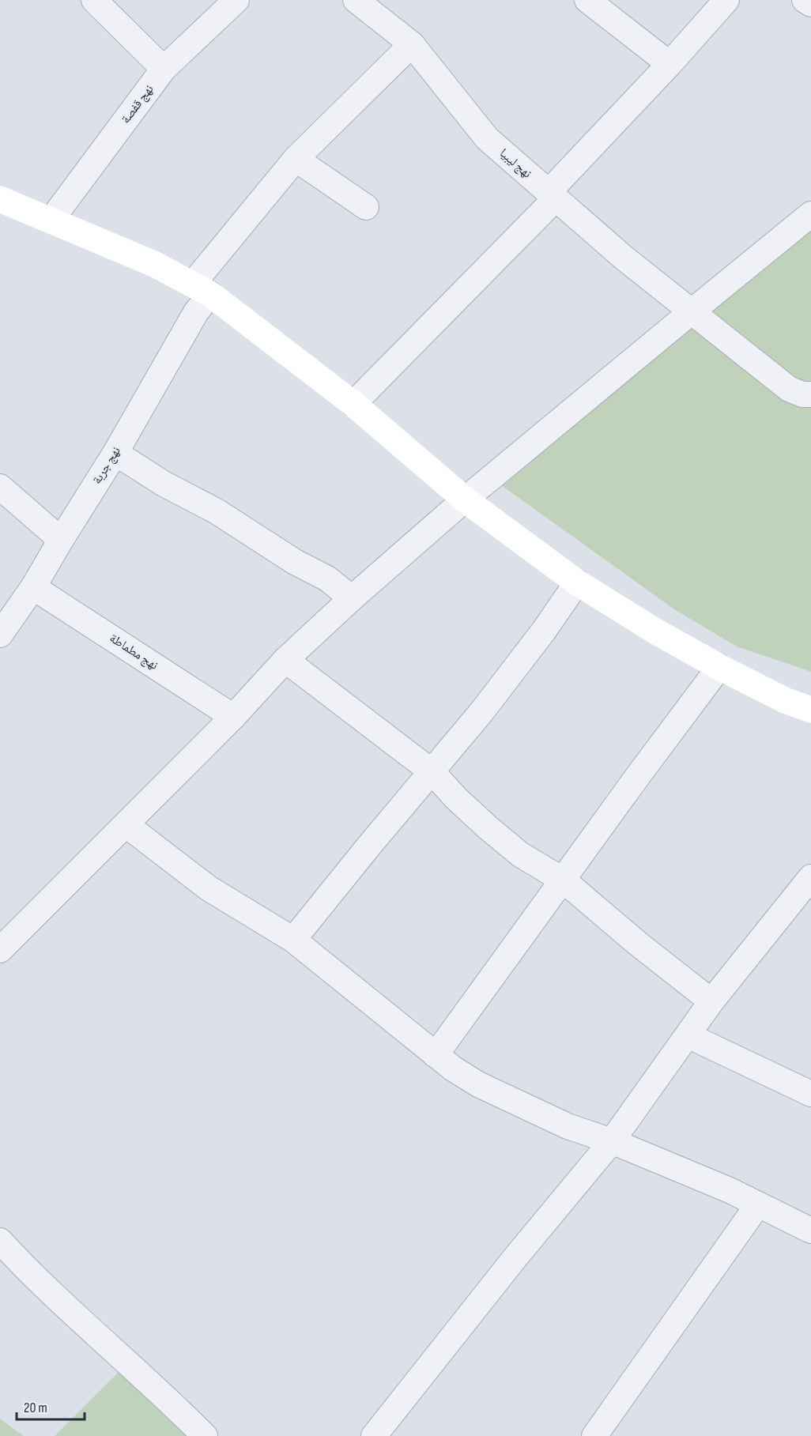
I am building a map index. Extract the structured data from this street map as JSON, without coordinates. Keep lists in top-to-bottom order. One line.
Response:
{"streets":{"street":["نهج قفصة","نهج ليبيا","نهج جربة","نهج مطماطة"]},"crossings":[["نهج ليبيا","نهج جربة"],["نهج جربة","نهج مطماطة"]],"scale_bar":"20 m"}
